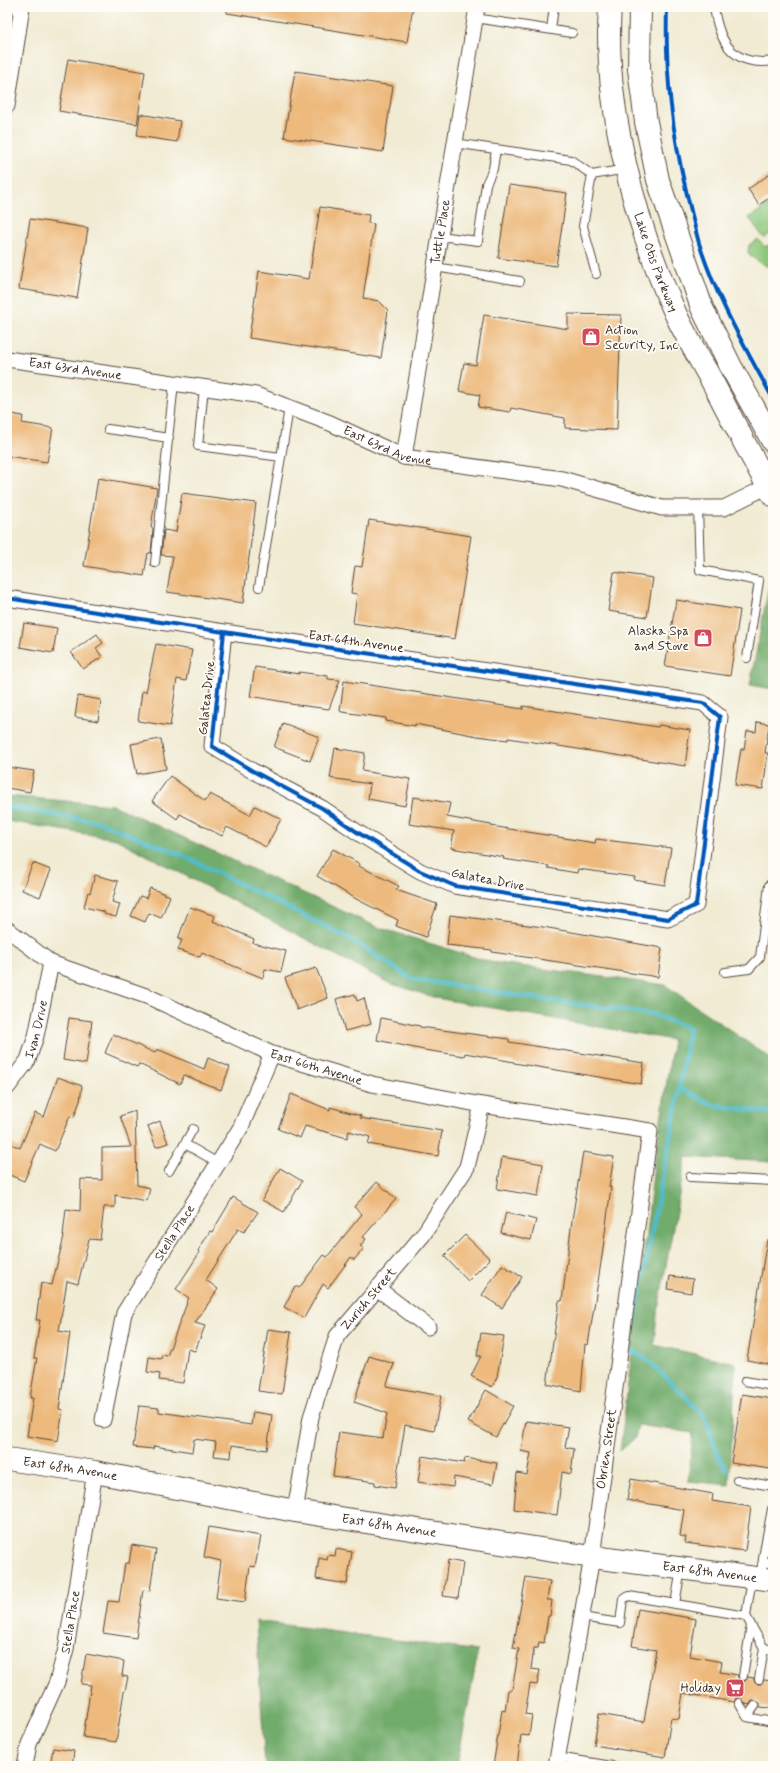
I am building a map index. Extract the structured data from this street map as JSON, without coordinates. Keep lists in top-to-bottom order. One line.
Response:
{"streets":{"main road":["Lake Otis Parkway","East 68th Avenue"],"street":["Tuttle Place","East 63rd Avenue","East 64th Avenue","Galatea Drive","Ivan Drive","East 66th Avenue","Stella Place","Zurich Street","Obrien Street"]},"crossings":[["Tuttle Place","East 63rd Avenue"],["Lake Otis Parkway","East 63rd Avenue"],["East 64th Avenue","Galatea Drive"],["Ivan Drive","East 66th Avenue"],["East 66th Avenue","Stella Place"],["East 66th Avenue","Zurich Street"],["East 66th Avenue","Obrien Street"],["Stella Place","East 68th Avenue"],["Zurich Street","East 68th Avenue"],["Obrien Street","East 68th Avenue"]],"places":{"shop":["Action Security, Inc","Alaska Spa and Stove"],"supermarket":["Holiday"]}}
